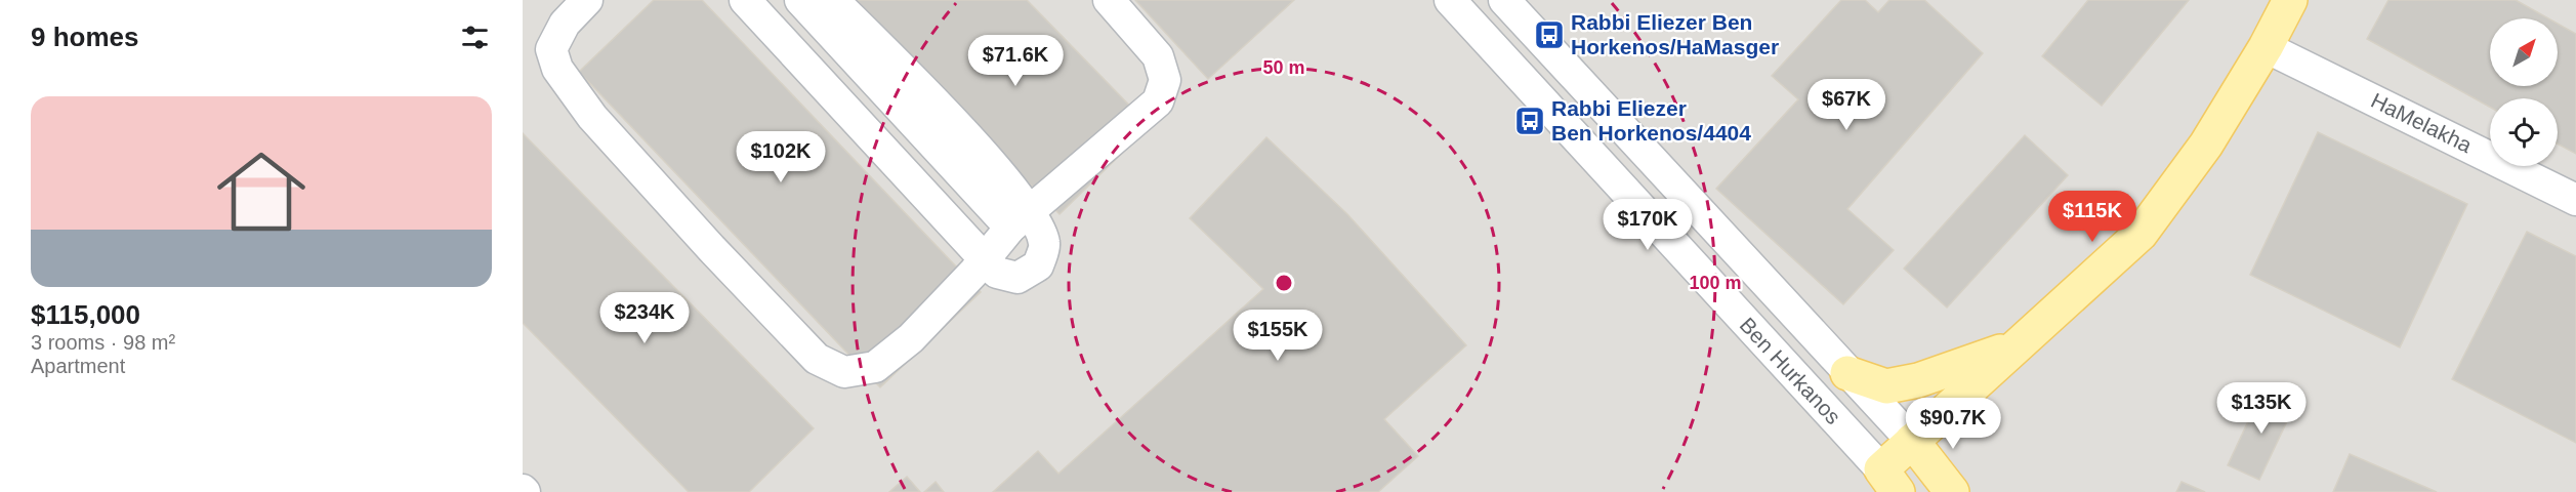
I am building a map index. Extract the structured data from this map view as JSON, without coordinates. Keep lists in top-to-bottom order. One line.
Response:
{"streets":{"street":["HaMelakha","Ben Hurkanos"]},"places":{"bus stop":["Rabbi Eliezer Ben Horkenos/HaMasger","Rabbi Eliezer Ben Horkenos/4404"]},"north":"top right","page":{"heading":"9 homes","price":["$71.6K","$67K","$102K","$115K","$170K","$234K","$155K","$135K","$90.7K"],"list":[{"name":"$115,000","note":"3 rooms · 98 m² · Apartment"}]},"rings":["50 m","100 m"]}
